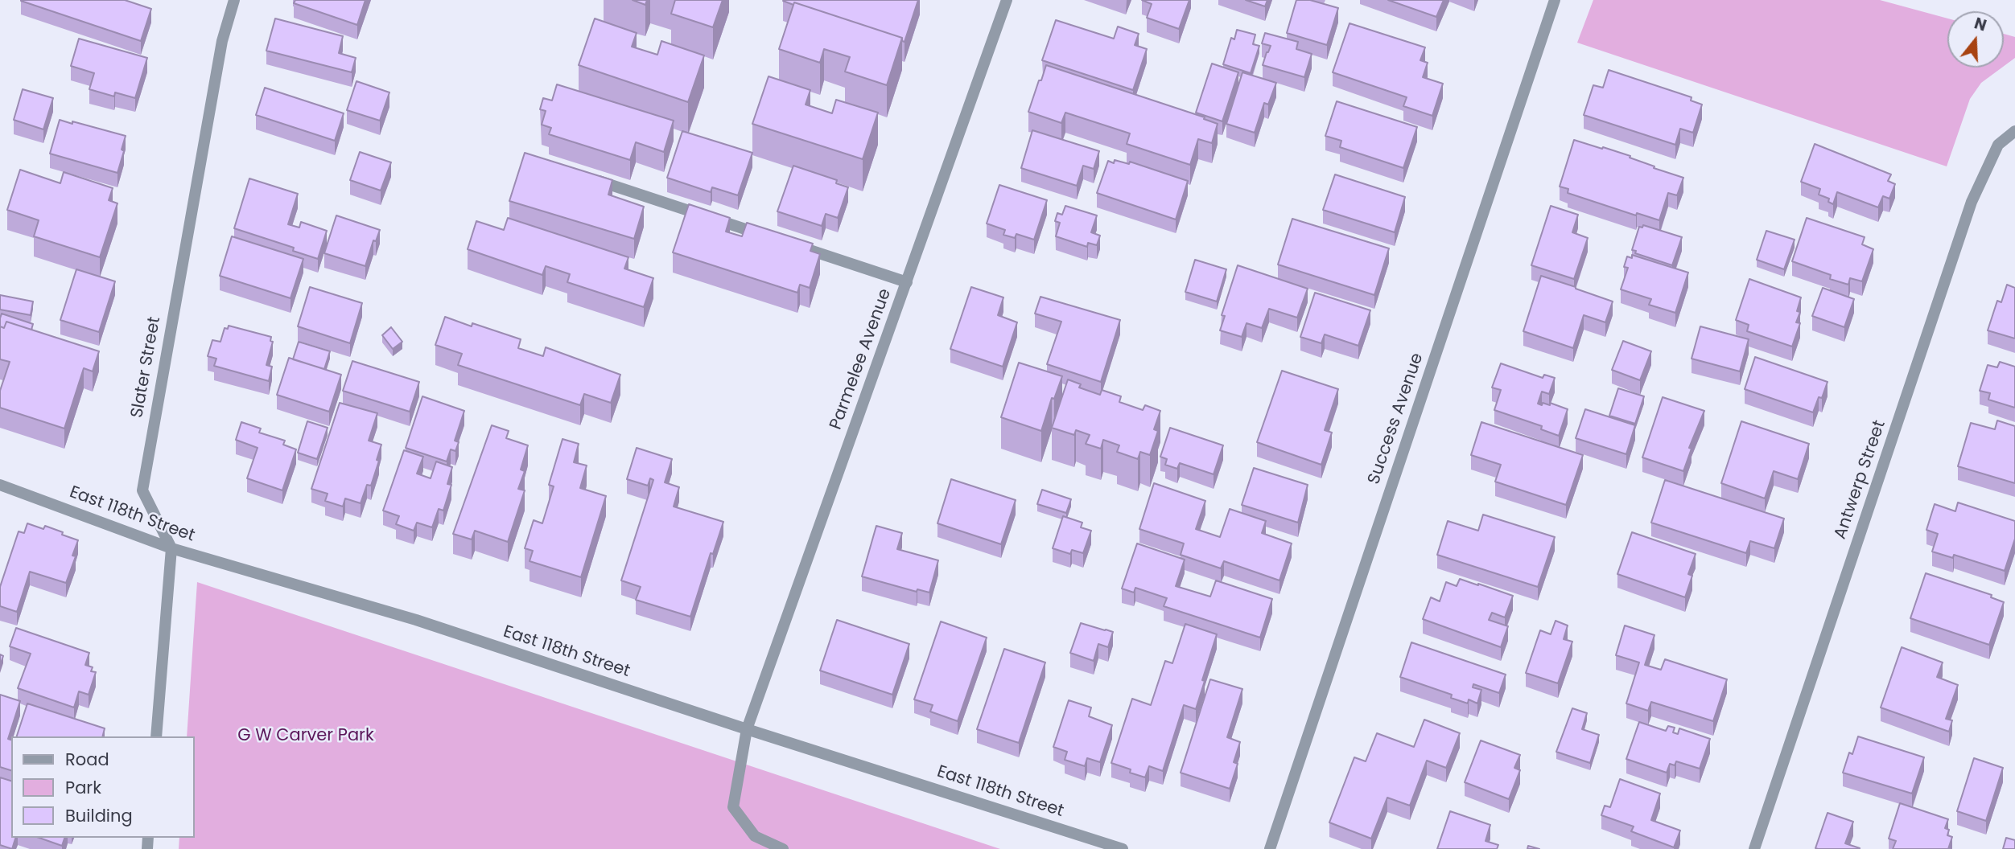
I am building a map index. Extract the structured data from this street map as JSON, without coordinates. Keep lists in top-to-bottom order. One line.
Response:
{"streets":{"street":["Parmelee Avenue","Slater Street","Success Avenue","Antwerp Street","East 118th Street"]},"crossings":[["Parmelee Avenue","East 118th Street"],["Slater Street","East 118th Street"]],"parks":["G W Carver Park"],"legend":["Road","Park","Building"],"north":"top"}
